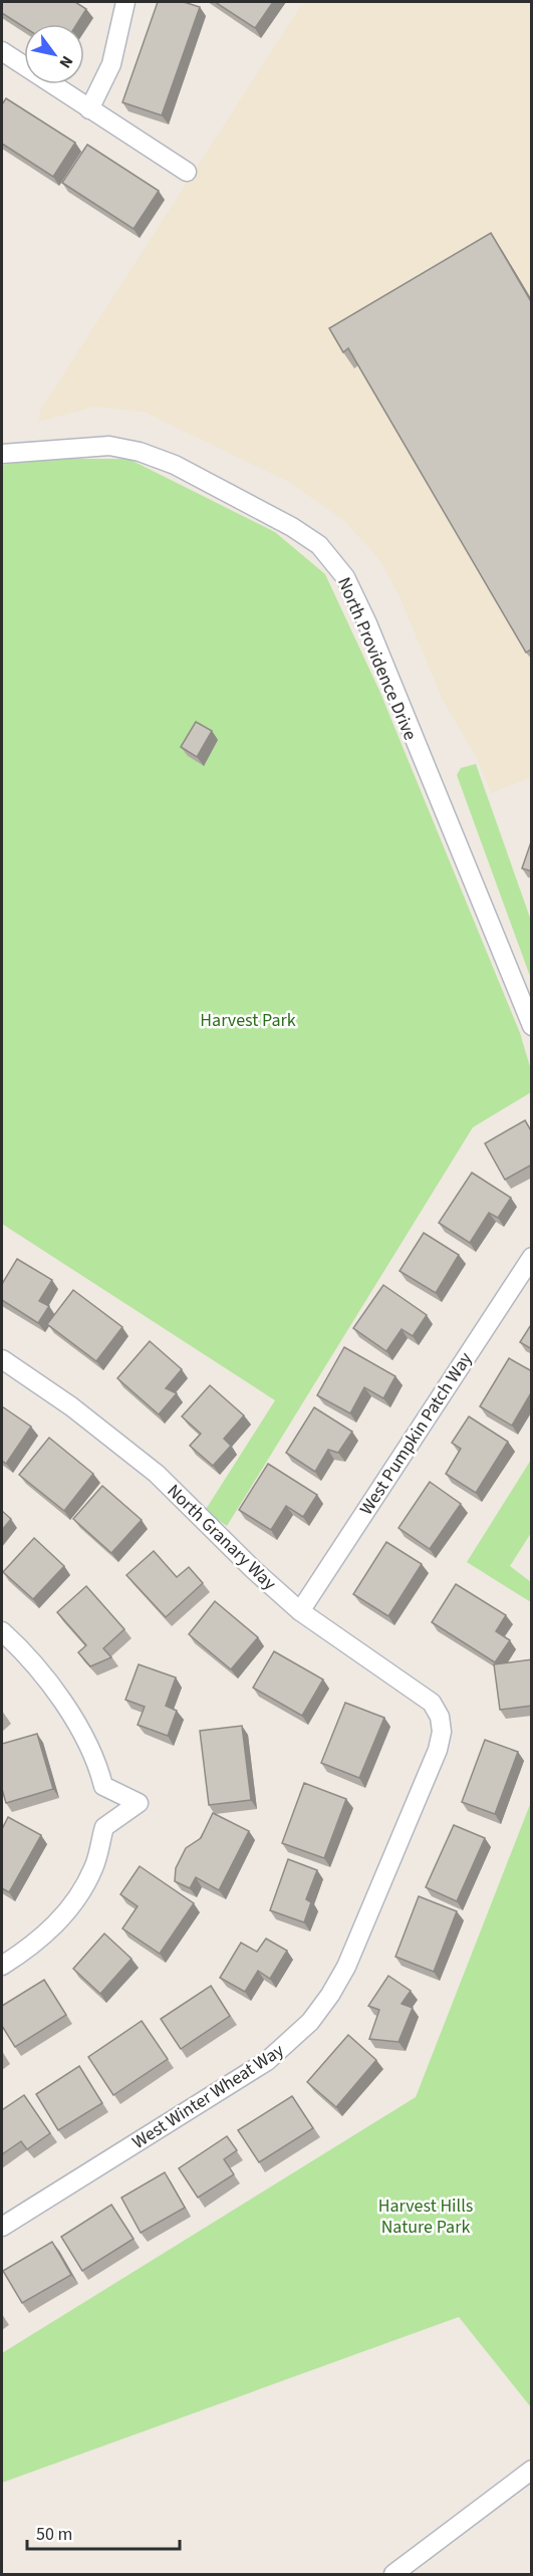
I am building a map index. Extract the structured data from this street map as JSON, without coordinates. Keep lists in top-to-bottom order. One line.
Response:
{"streets":{"street":["North Providence Drive","West Pumpkin Patch Way","North Granary Way","West Winter Wheat Way"]},"crossings":[["West Pumpkin Patch Way","North Granary Way"],["North Granary Way","West Winter Wheat Way"]],"parks":["Harvest Park","Harvest Hills Nature Park"],"scale_bar":"50 m","north":"bottom right"}
